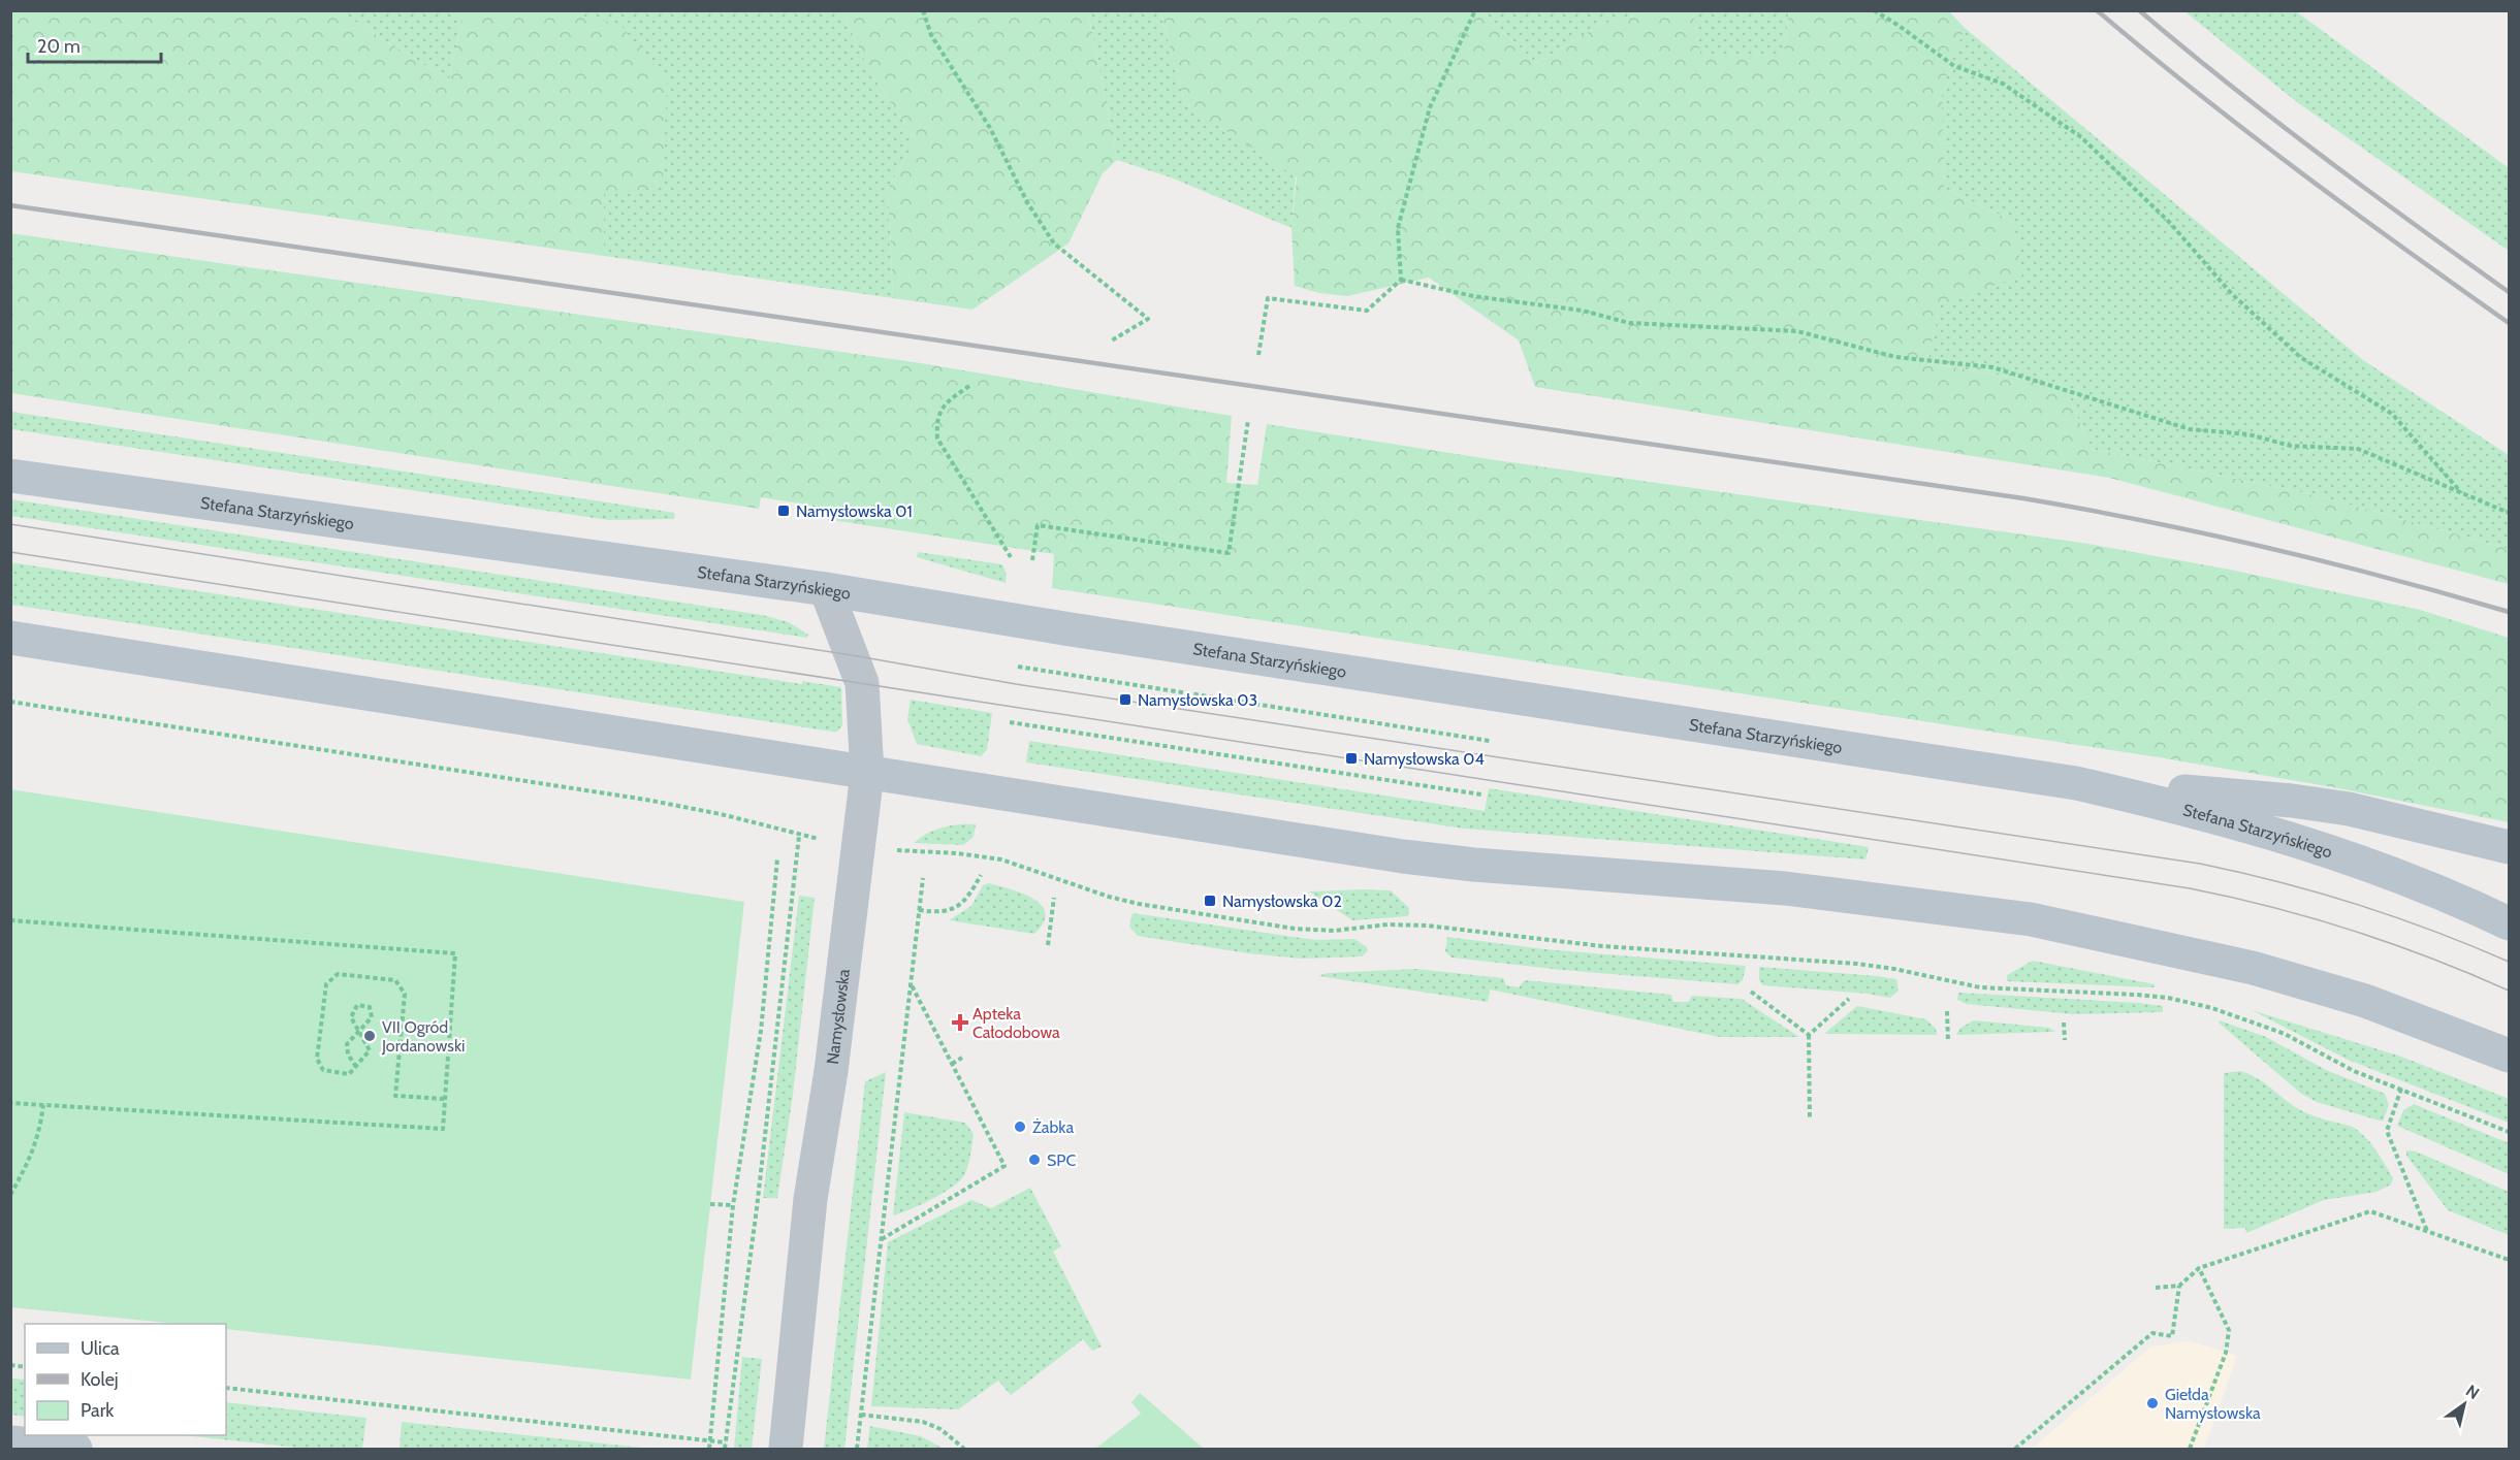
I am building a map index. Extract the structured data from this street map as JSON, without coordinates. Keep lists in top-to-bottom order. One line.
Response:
{"streets":{"main road":["Stefana Starzyńskiego"],"street":["Namysłowska"]},"crossings":[["Stefana Starzyńskiego","Namysłowska"]],"places":{"transit":["Namysłowska 01","Namysłowska 03","Namysłowska 04","Namysłowska 02"],"health":["Apteka Całodobowa"],"other":["VII Ogród Jordanowski","Żabka","SPC","Giełda Namysłowska"]},"legend":["Ulica","Kolej","Park"],"scale_bar":"20 m","north":"top right"}
